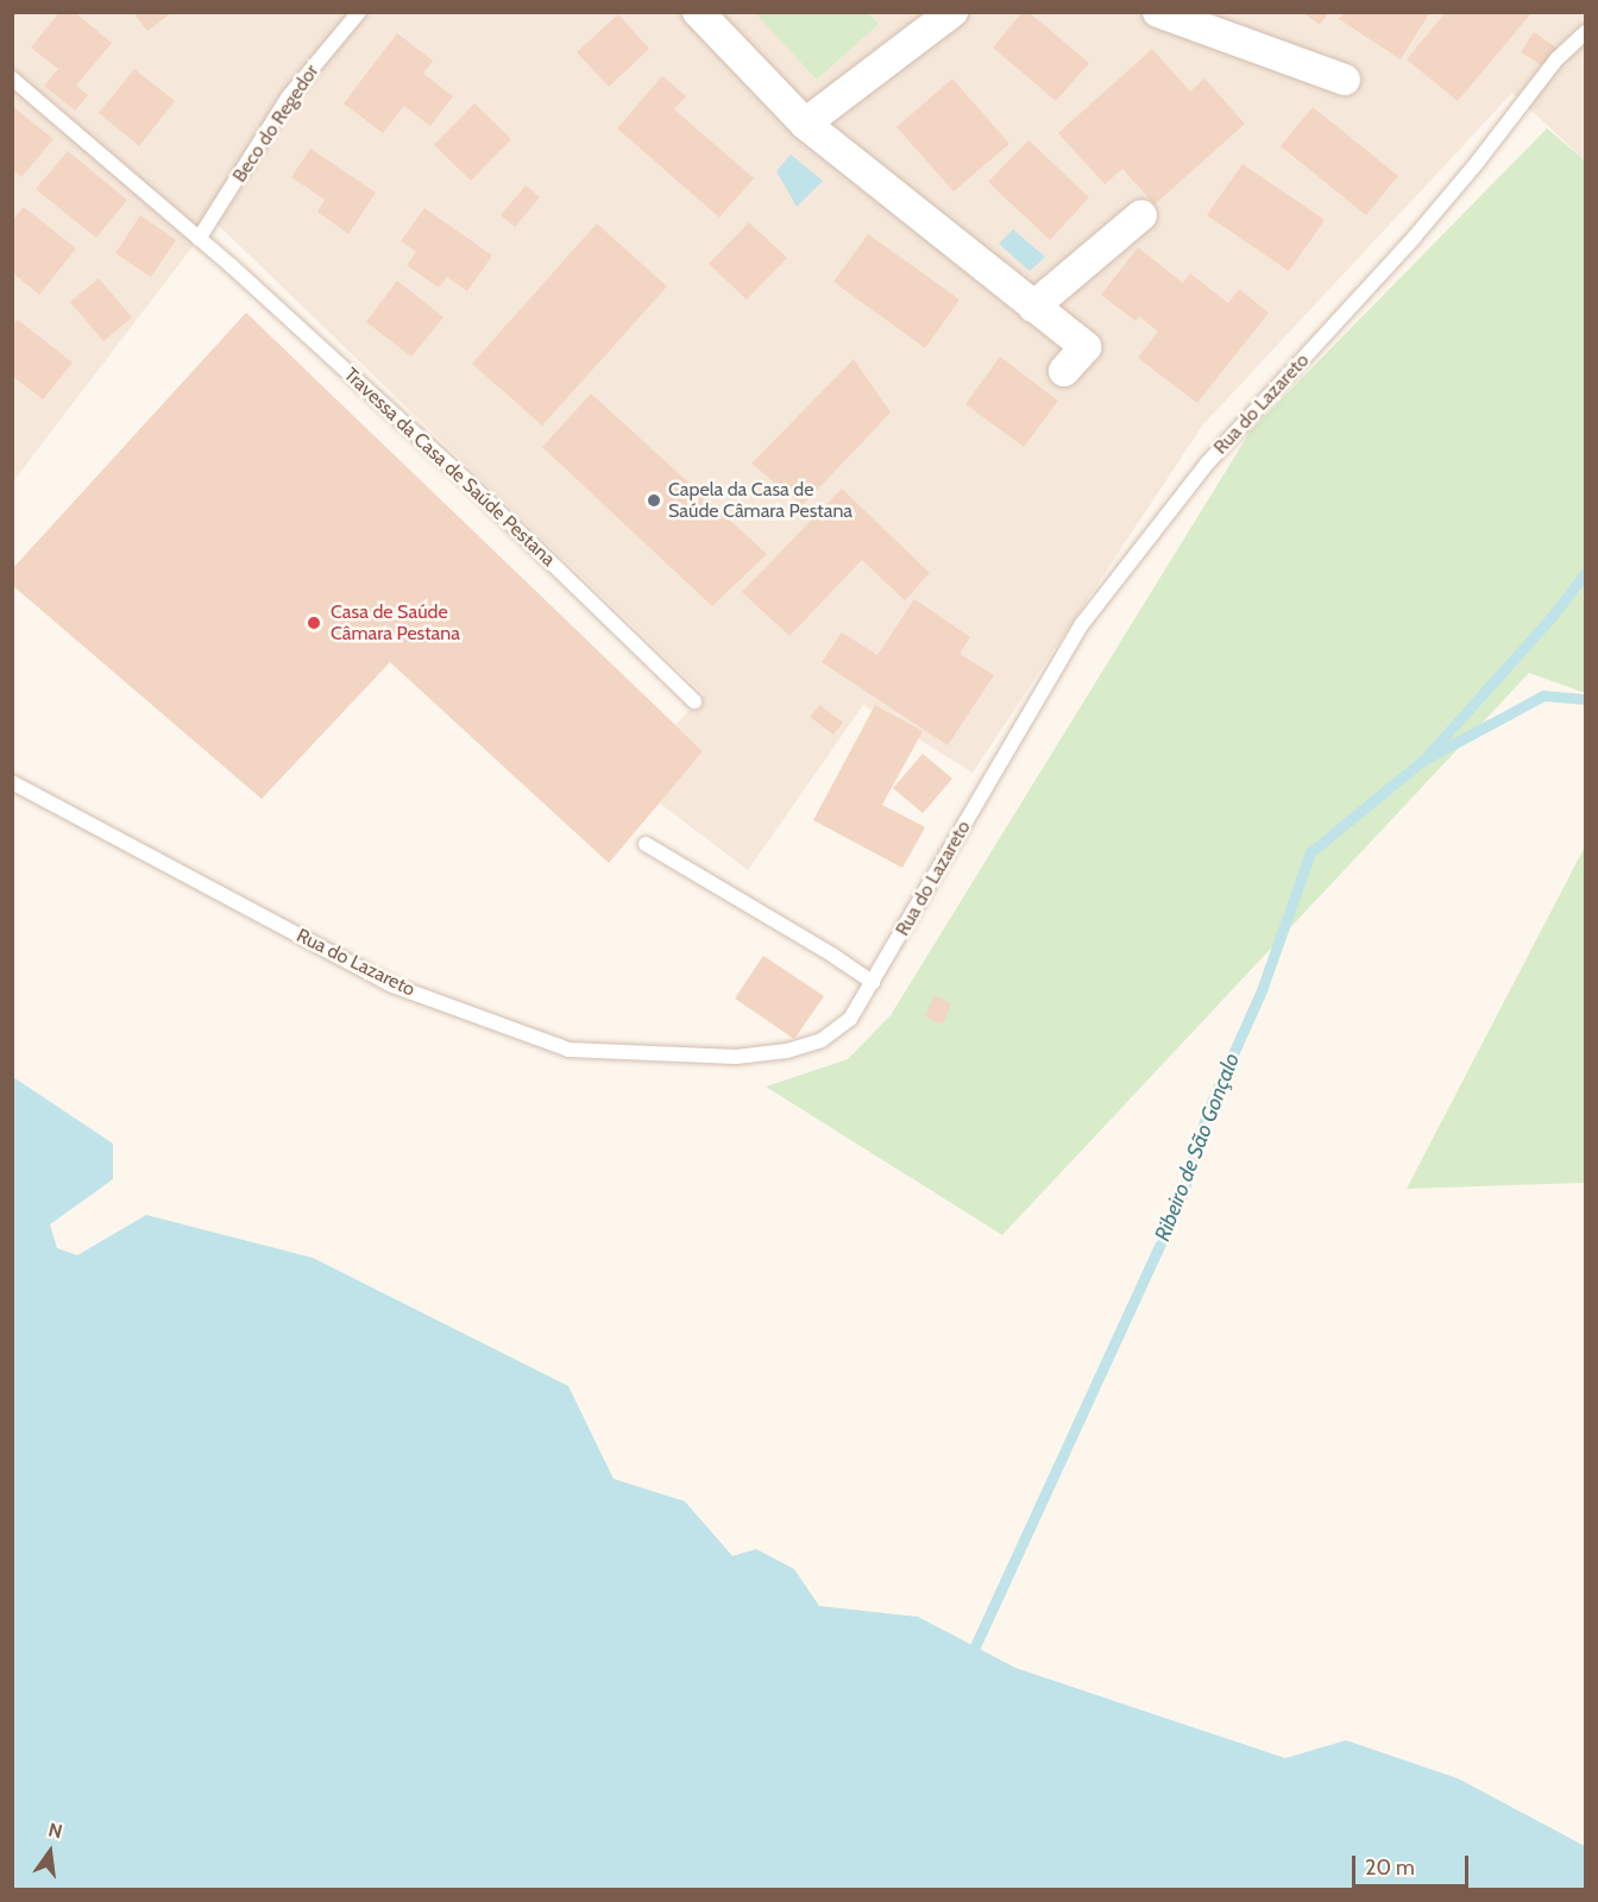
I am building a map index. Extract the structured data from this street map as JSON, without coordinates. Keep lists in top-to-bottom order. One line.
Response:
{"streets":{"lane":["Beco do Regedor","Rua do Lazareto","Travessa da Casa de Saúde Pestana"]},"crossings":[["Beco do Regedor","Travessa da Casa de Saúde Pestana"]],"water":["Ribeiro de São Gonçalo"],"places":["Capela da Casa de Saúde Câmara Pestana","Casa de Saúde Câmara Pestana"],"scale_bar":"20 m","north":"top"}
